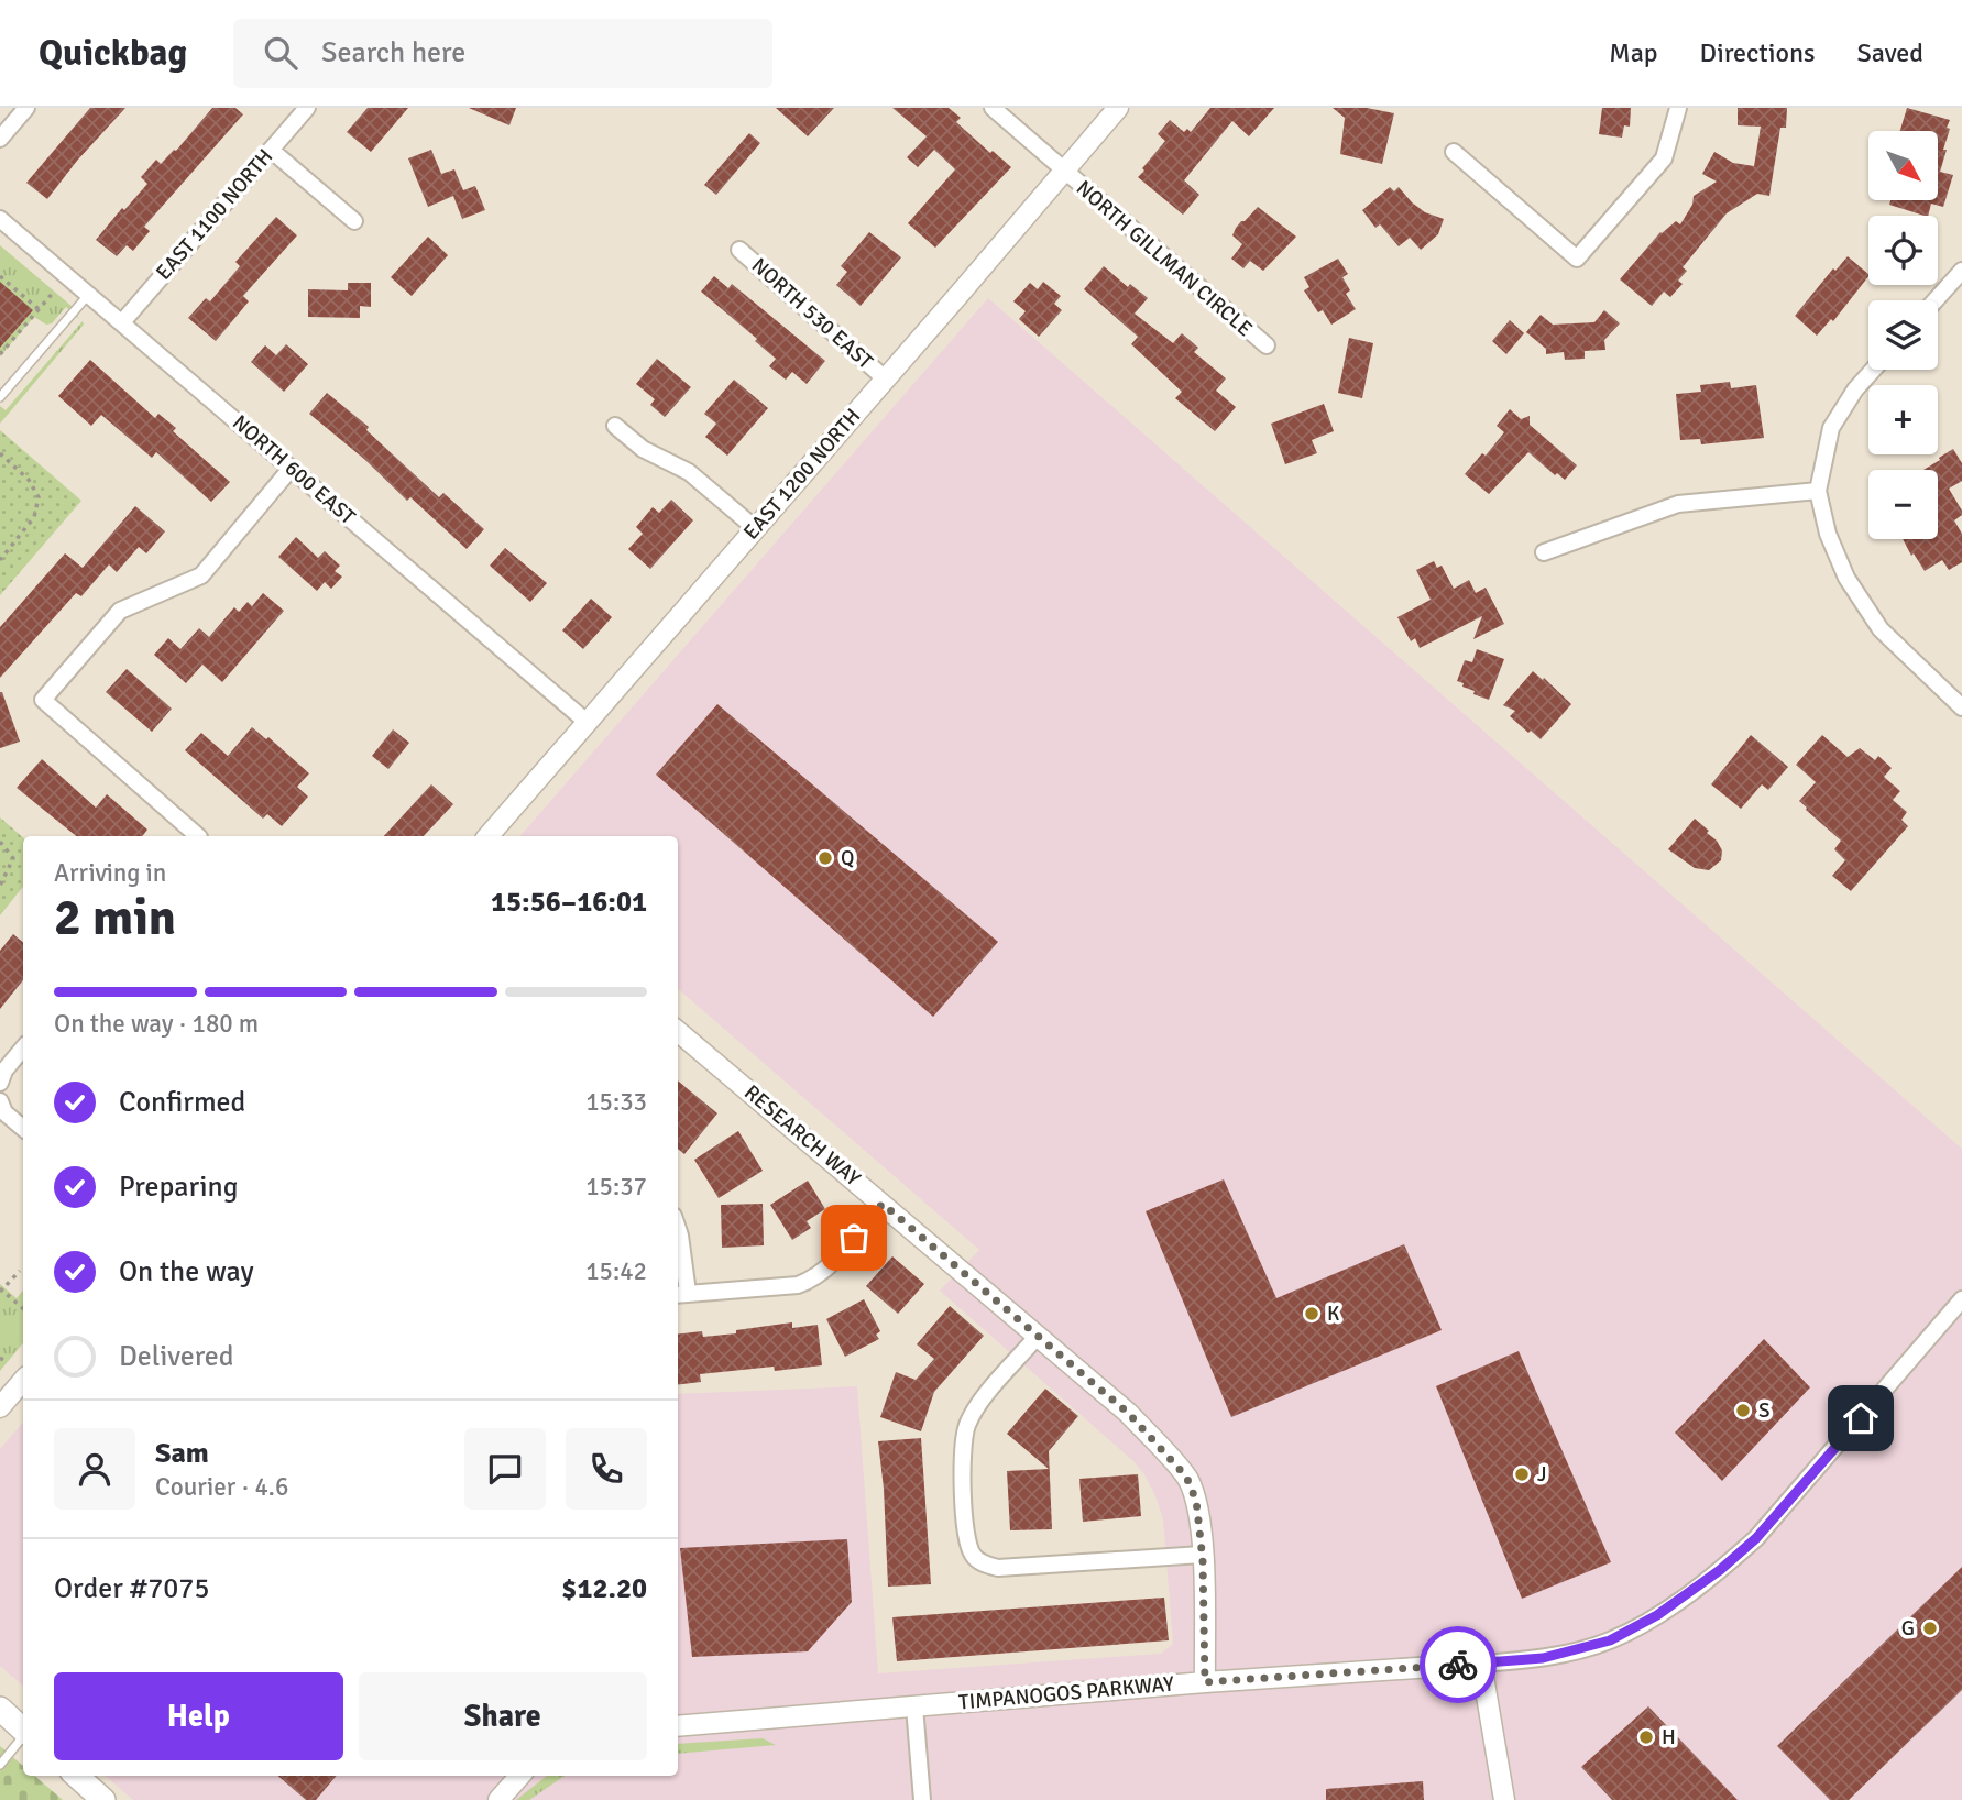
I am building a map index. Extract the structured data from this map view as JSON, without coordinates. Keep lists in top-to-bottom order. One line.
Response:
{"streets":{"street":["EAST 1100 NORTH","NORTH GILLMAN CIRCLE","NORTH 530 EAST","NORTH 600 EAST","EAST 1200 NORTH","RESEARCH WAY","TIMPANOGOS PARKWAY"]},"crossings":[["EAST 1100 NORTH","NORTH 600 EAST"],["NORTH GILLMAN CIRCLE","EAST 1200 NORTH"],["NORTH 530 EAST","EAST 1200 NORTH"],["NORTH 600 EAST","EAST 1200 NORTH"],["RESEARCH WAY","TIMPANOGOS PARKWAY"]],"places":["Q","K","S","J","G","H"],"north":"bottom right","page":{"header":"Quickbag","search":"Search here","nav":["Map","Directions","Saved"],"map_buttons":["+","−"],"heading":["2 min","Arriving in","15:56–16:01"],"panel":["Sam","Courier · 4.6","Order #7075","$12.20"],"bar":"On the way · 180 m","list":[["Confirmed","15:33"],["Preparing","15:37"],["On the way","15:42"],"Delivered"],"buttons":["Help","Share"]}}
